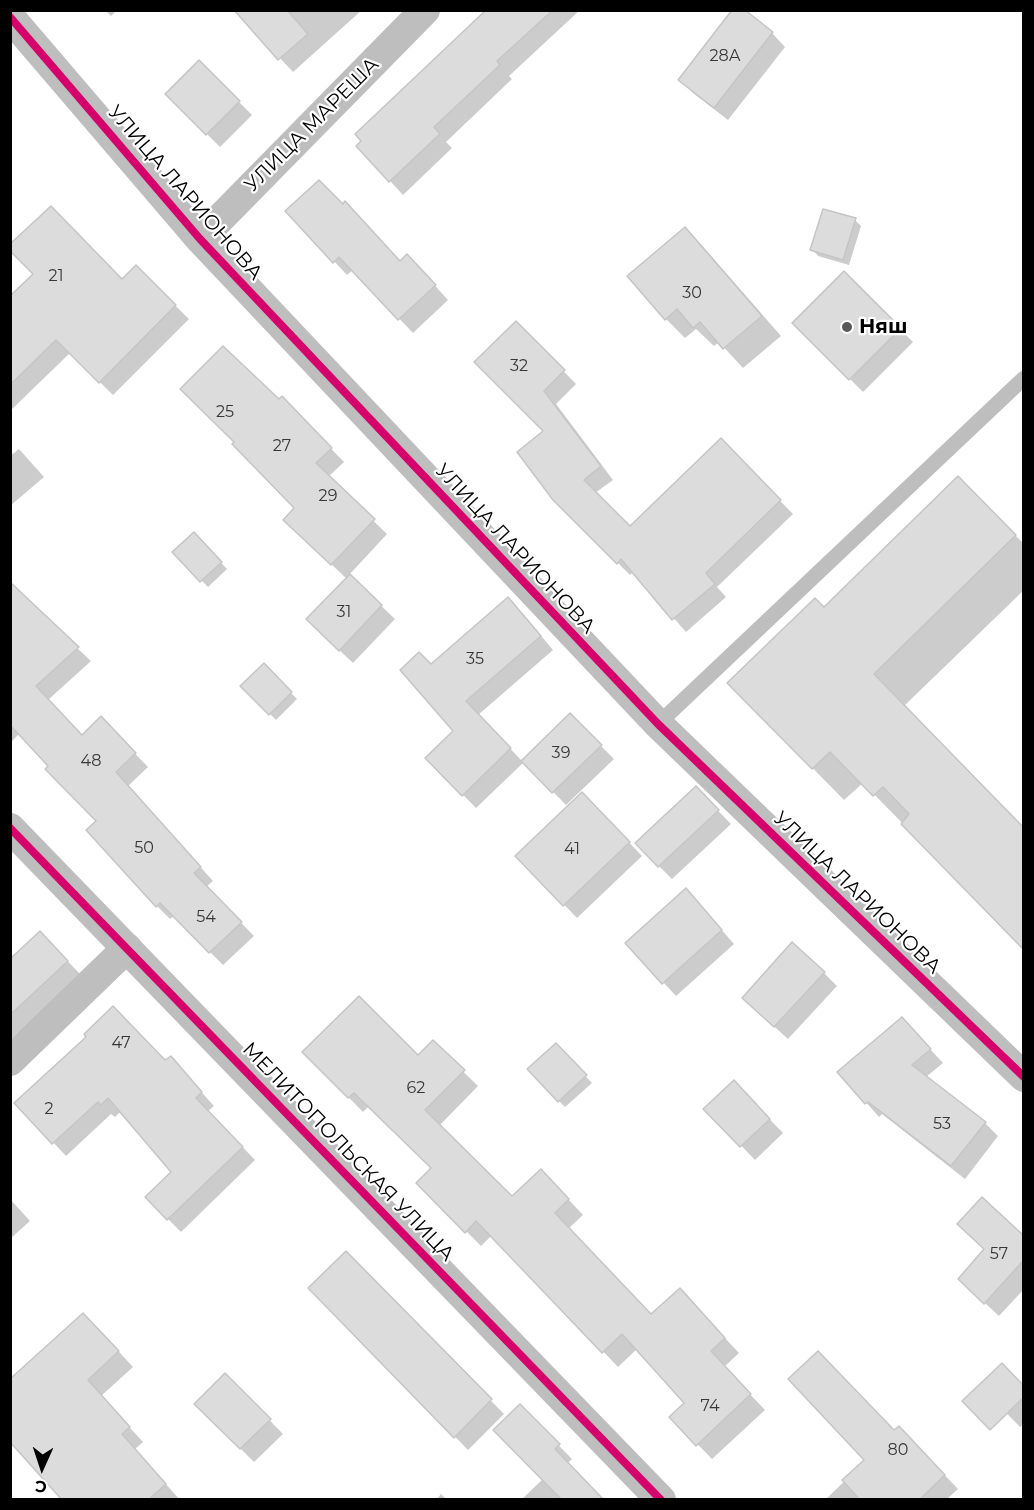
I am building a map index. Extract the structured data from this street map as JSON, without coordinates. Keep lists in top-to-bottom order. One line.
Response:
{"streets":{"street":["УЛИЦА МАРЕША","УЛИЦА ЛАРИОНОВА","МЕЛИТОПОЛЬСКАЯ УЛИЦА"]},"crossings":[["УЛИЦА МАРЕША","УЛИЦА ЛАРИОНОВА"]],"places":["Няш"],"house_numbers":["28А","21","30","32","25","27","29","31","35","39","48","50","41","54","47","62","2","53","57","74","80"],"north":"bottom"}
